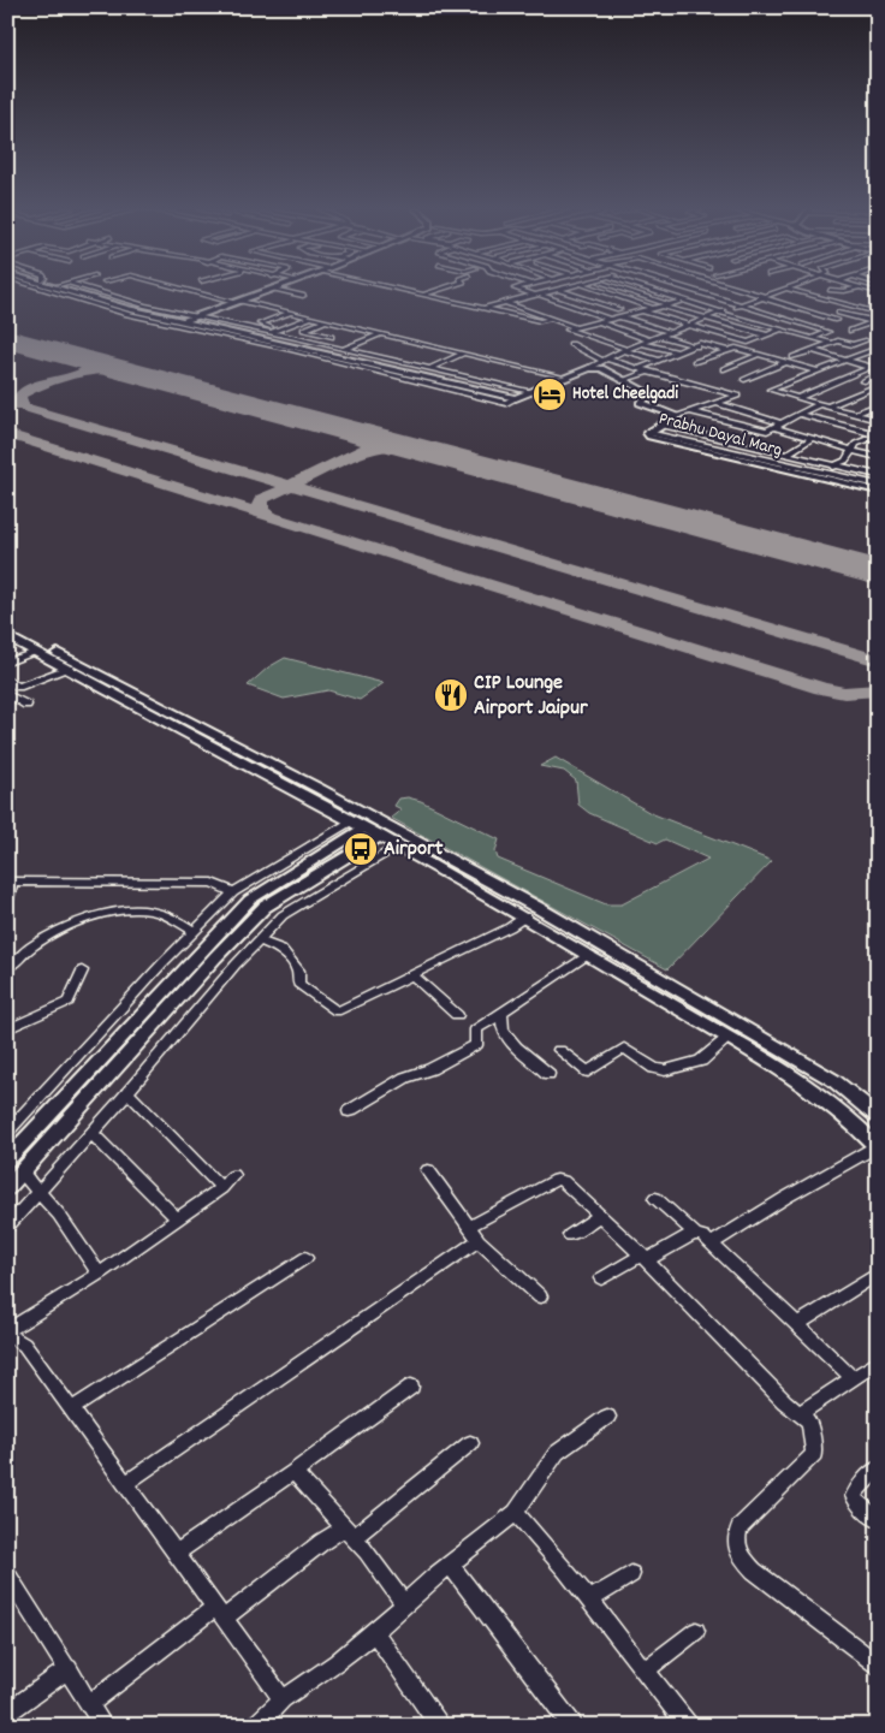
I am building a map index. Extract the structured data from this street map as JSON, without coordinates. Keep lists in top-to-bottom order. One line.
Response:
{"streets":{"street":["Prabhu Dayal Marg"]},"places":{"hotel":["Hotel Cheelgadi"],"restaurant":["CIP Lounge Airport Jaipur"],"bus stop":["Airport"]}}
